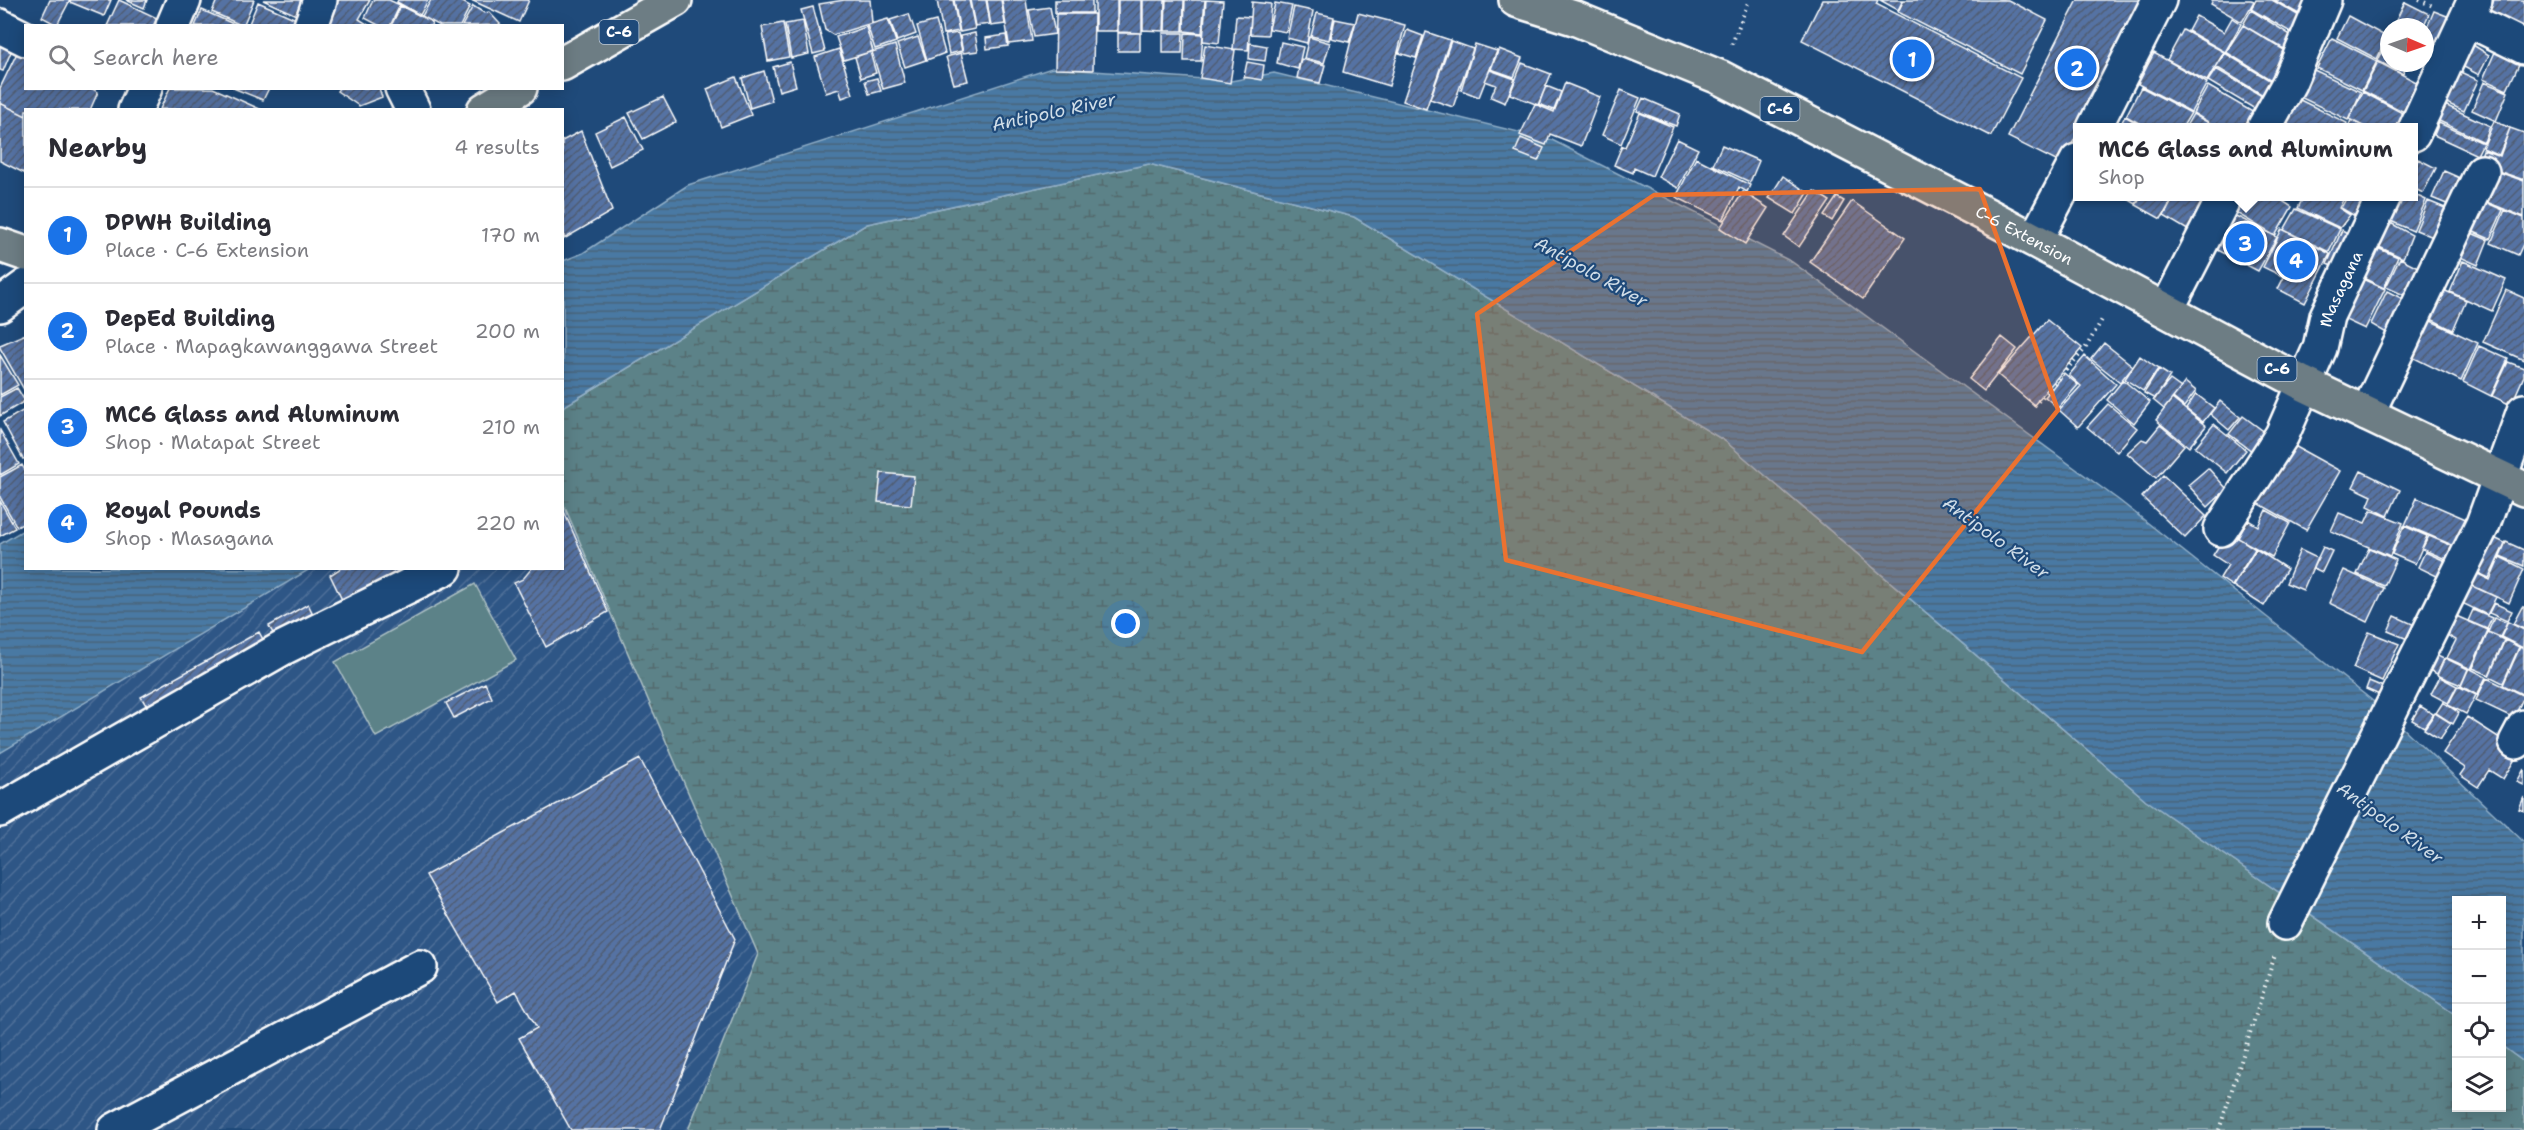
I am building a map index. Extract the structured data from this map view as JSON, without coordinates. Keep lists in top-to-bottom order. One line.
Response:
{"streets":{"main road":["C-6","C-6 Extension"],"street":["Masagana"]},"crossings":[["C-6 Extension","Masagana"]],"water":["Antipolo River"],"north":"right","page":{"search":"Search here","pins":["1","2","3","4"],"heading":["Nearby","4 results"],"popup":["MC6 Glass and Aluminum","Shop"],"list":[{"mark":"1","name":"DPWH Building","note":"Place · C-6 Extension","value":"170 m"},{"mark":"2","name":"DepEd Building","note":"Place · Mapagkawanggawa Street","value":"200 m"},{"mark":"3","name":"MC6 Glass and Aluminum","note":"Shop · Matapat Street","value":"210 m"},{"mark":"4","name":"Royal Pounds","note":"Shop · Masagana","value":"220 m"}],"map_buttons":["+","−"]}}
